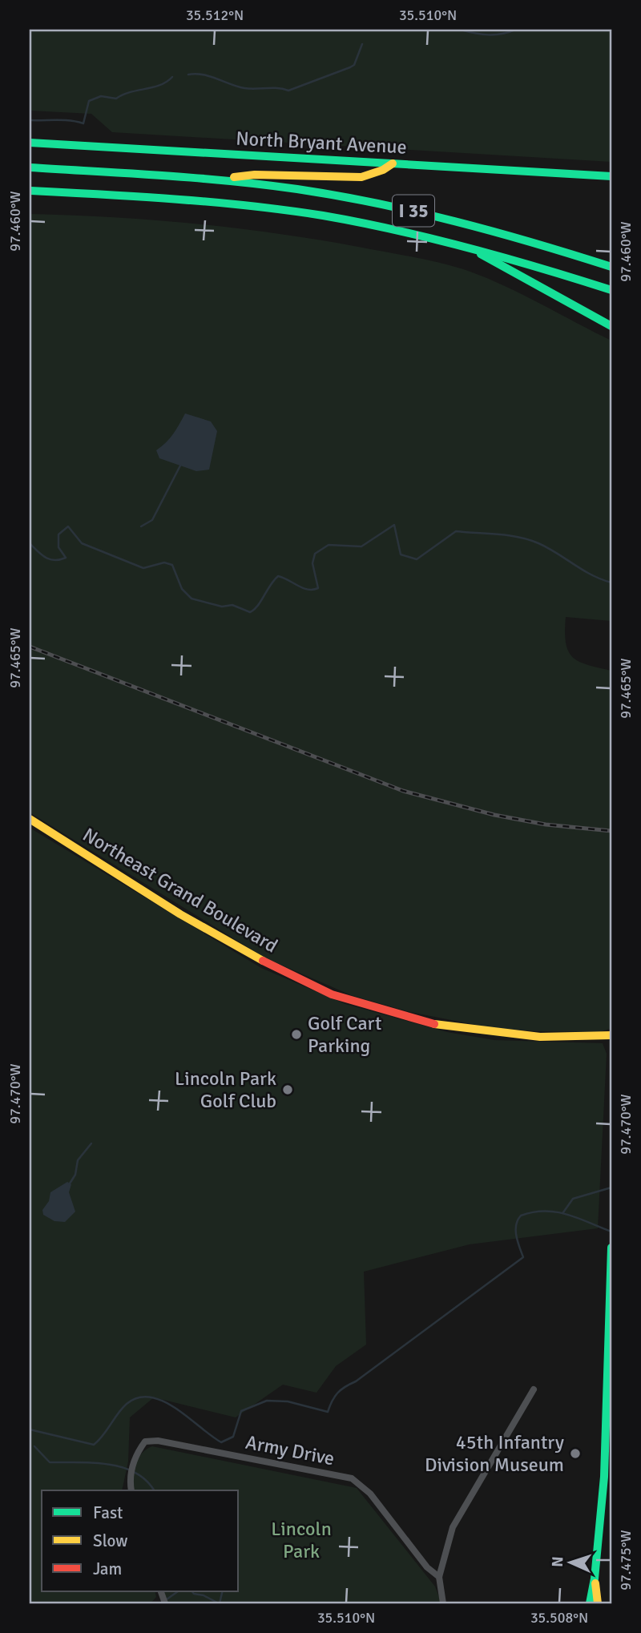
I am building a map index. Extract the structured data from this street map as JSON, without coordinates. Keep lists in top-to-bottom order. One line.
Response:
{"streets":{"main road":["North Bryant Avenue","I 35","Northeast Grand Boulevard"],"street":["Army Drive"]},"parks":["Lincoln Park"],"places":["Golf Cart Parking","Lincoln Park Golf Club","45th Infantry Division Museum"],"legend":["Fast","Slow","Jam"],"north":"left","coordinates":["35.512°N","35.510°N","97.460°W","97.465°W","97.470°W","97.475°W","35.508°N"]}
